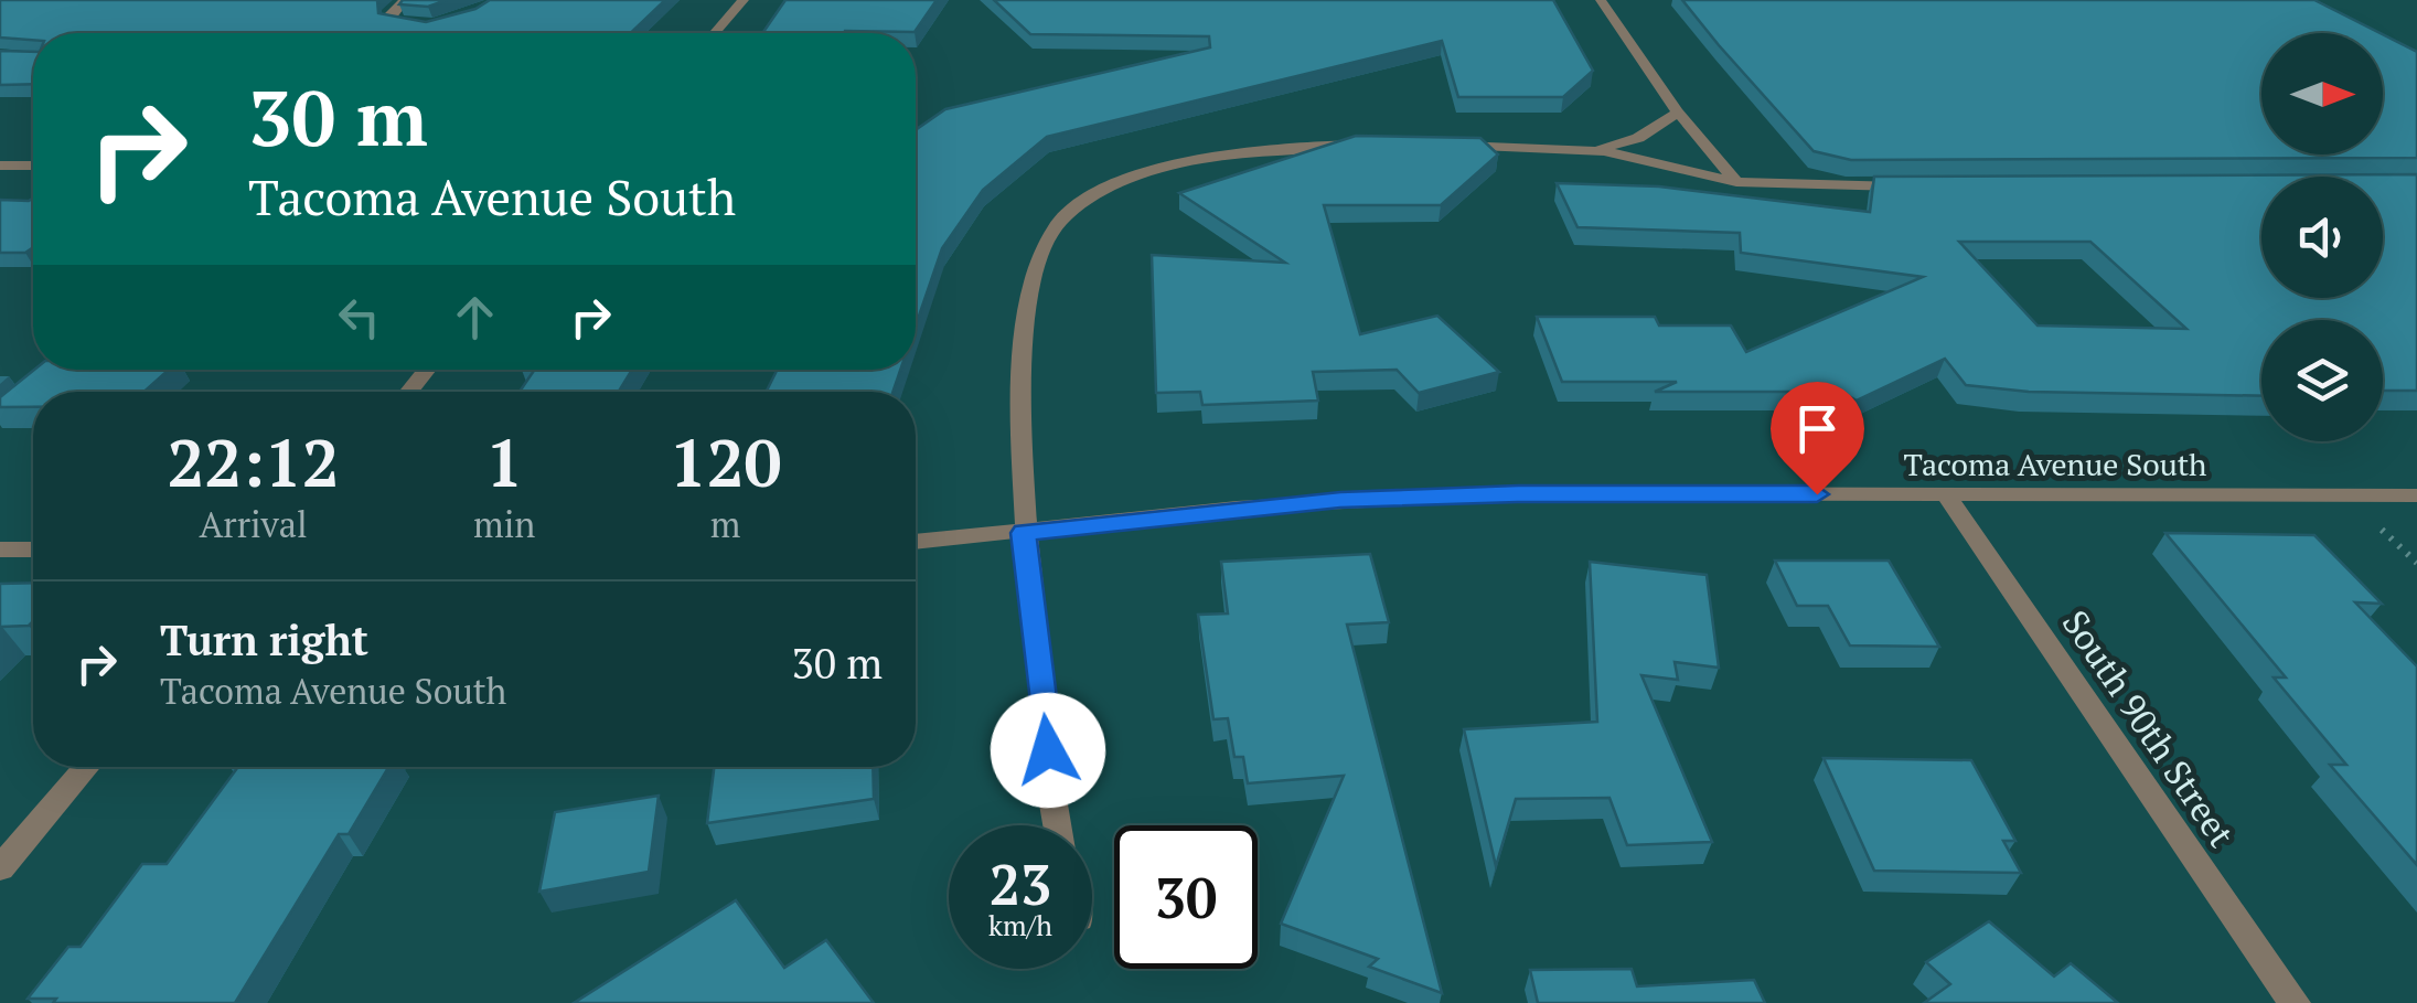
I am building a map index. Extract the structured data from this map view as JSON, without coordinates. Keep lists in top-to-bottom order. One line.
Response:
{"streets":{"street":["Tacoma Avenue South","South 90th Street"]},"crossings":[["Tacoma Avenue South","South 90th Street"]],"north":"right","page":{"turn":["30 m","Tacoma Avenue South"],"eta":["22:12","Arrival","1","min","120","m"],"list":[{"name":"Turn right","note":"Tacoma Avenue South","value":"30 m"}],"speed":"23 km/h","limit":"30"}}
